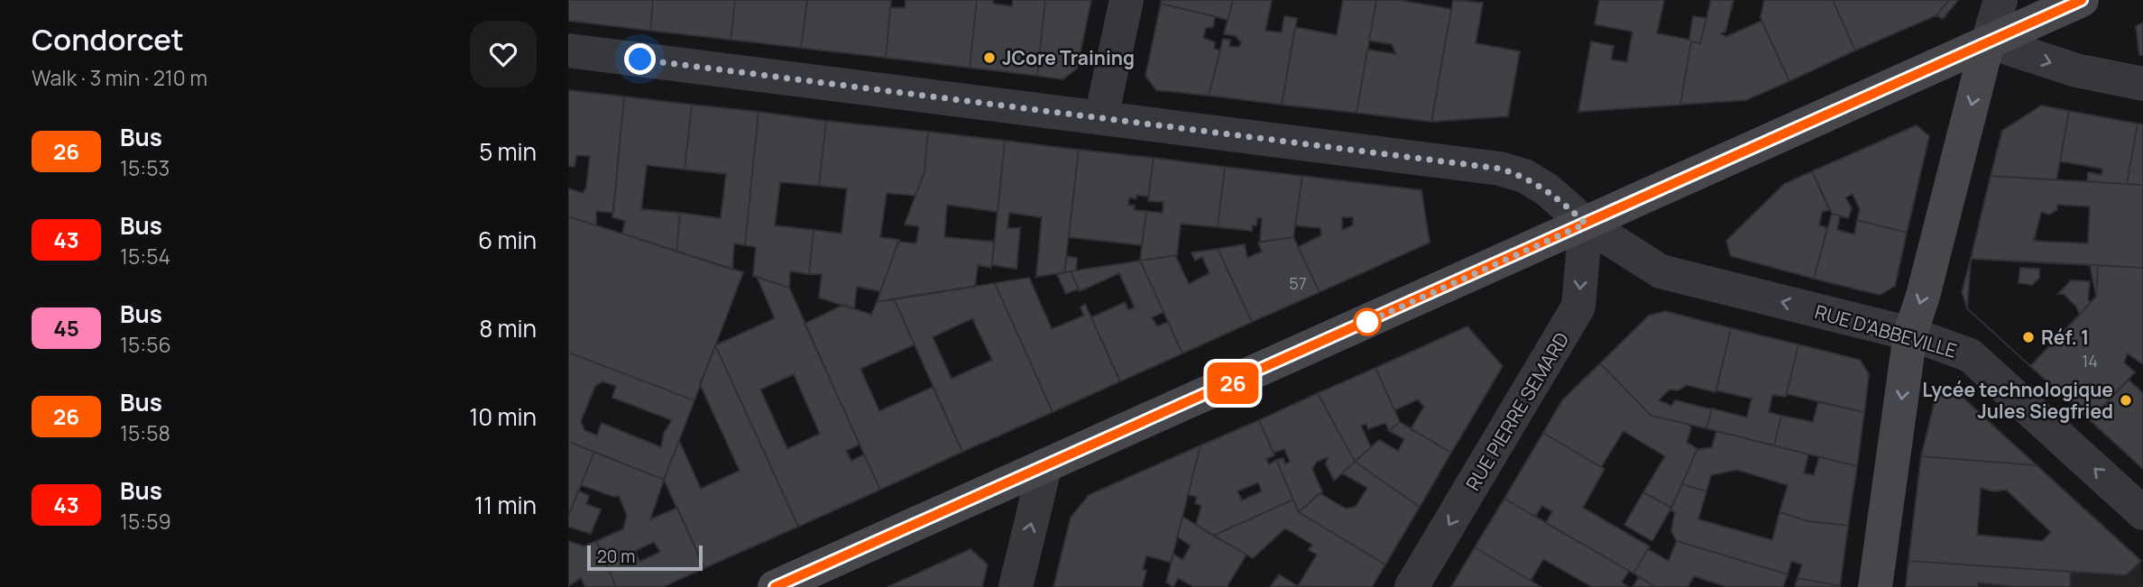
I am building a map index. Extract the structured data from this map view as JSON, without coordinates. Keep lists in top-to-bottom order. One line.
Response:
{"streets":{"street":["RUE D'ABBEVILLE","RUE PIERRE SEMARD"]},"crossings":[["RUE D'ABBEVILLE","RUE PIERRE SEMARD"]],"one_way":["RUE D'ABBEVILLE","RUE PIERRE SEMARD"],"places":["JCore Training","Réf. 1","Lycée technologique Jules Siegfried"],"lines":["bus line 26"],"house_numbers":["57","14"],"scale_bar":"20 m","page":{"heading":["Condorcet","Walk · 3 min · 210 m"],"on_map":"26","list":[{"mark":"26","name":"Bus","note":"15:53","value":"5 min"},{"mark":"43","name":"Bus","note":"15:54","value":"6 min"},{"mark":"45","name":"Bus","note":"15:56","value":"8 min"},{"mark":"26","name":"Bus","note":"15:58","value":"10 min"},{"mark":"43","name":"Bus","note":"15:59","value":"11 min"}],"scale":"20 m"}}
